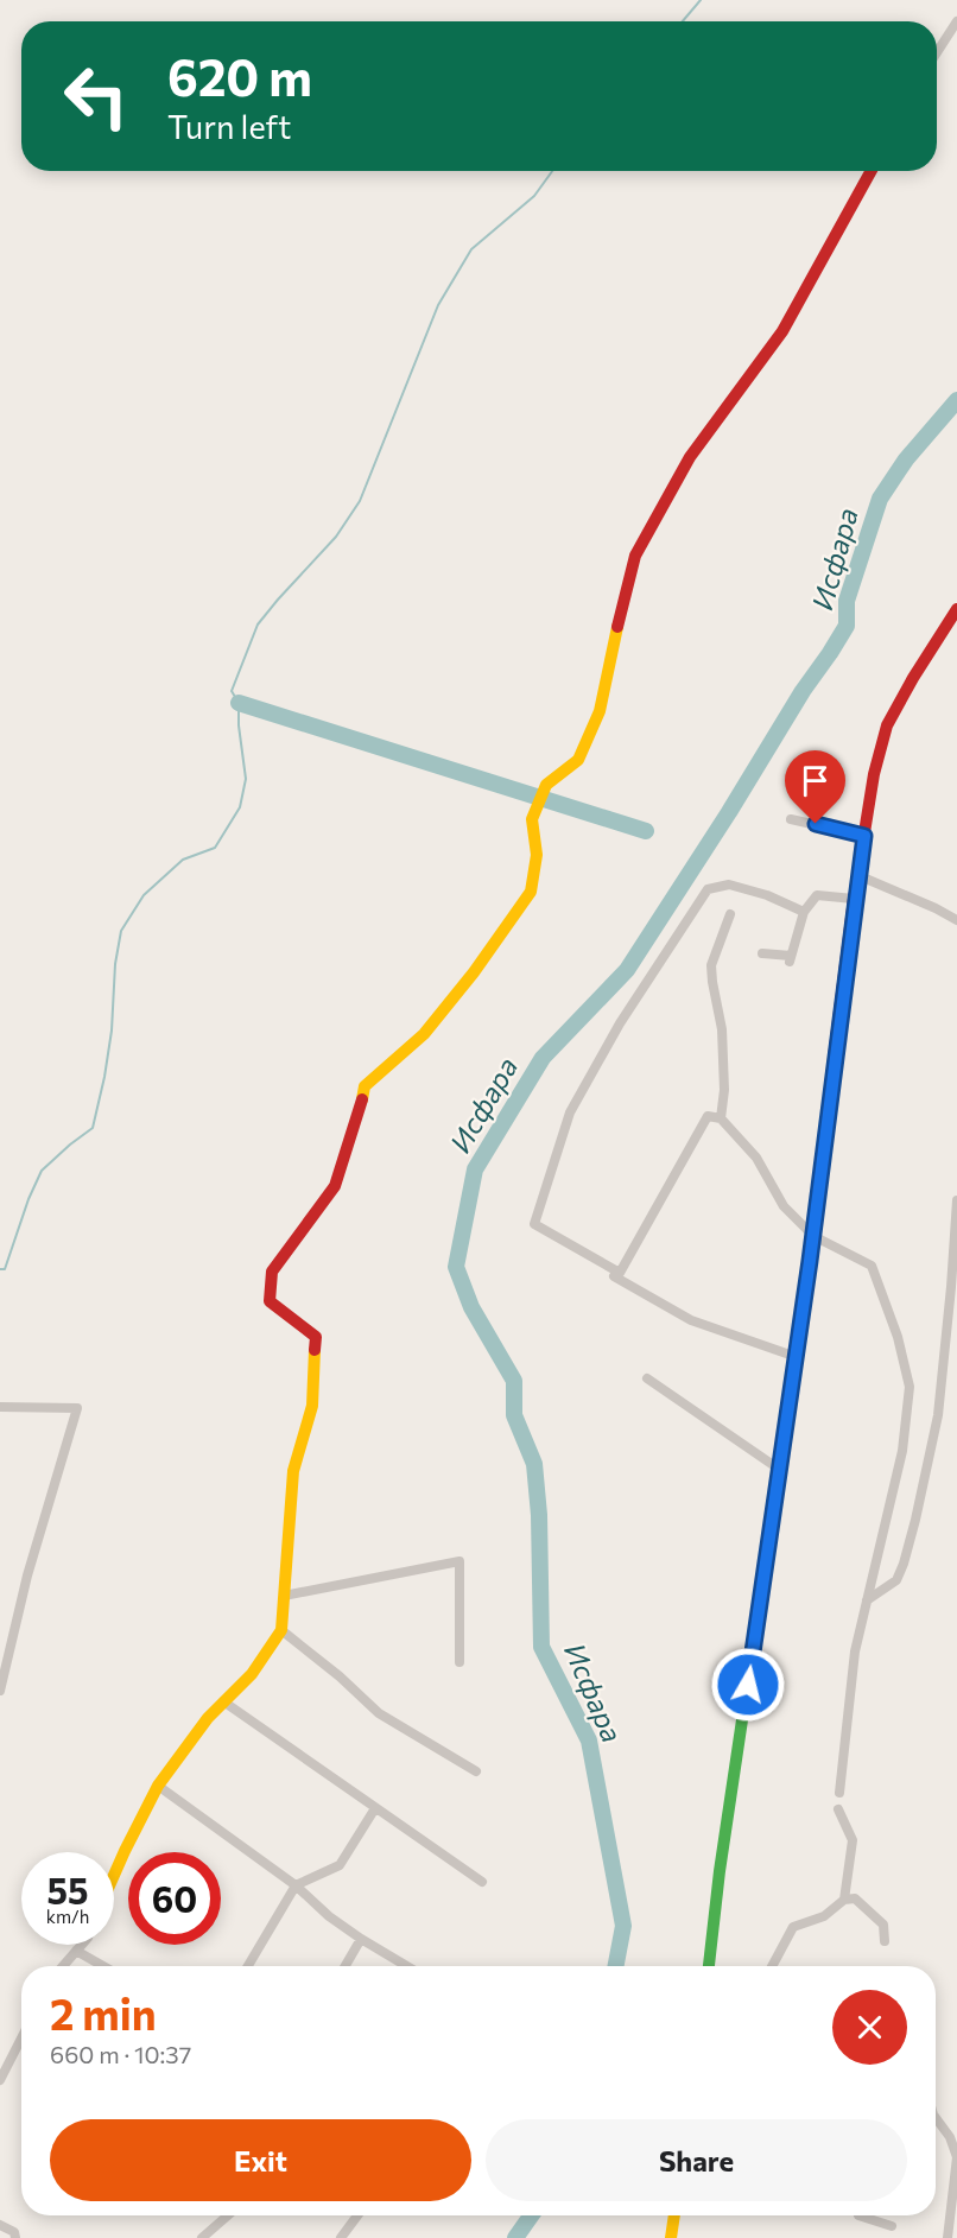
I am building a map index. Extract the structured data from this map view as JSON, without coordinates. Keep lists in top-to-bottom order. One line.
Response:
{"water":["Исфара"],"page":{"turn":["620 m","Turn left"],"speed":"55 km/h","limit":"60","heading":["2 min","660 m · 10:37"],"buttons":["Exit","Share"]}}
